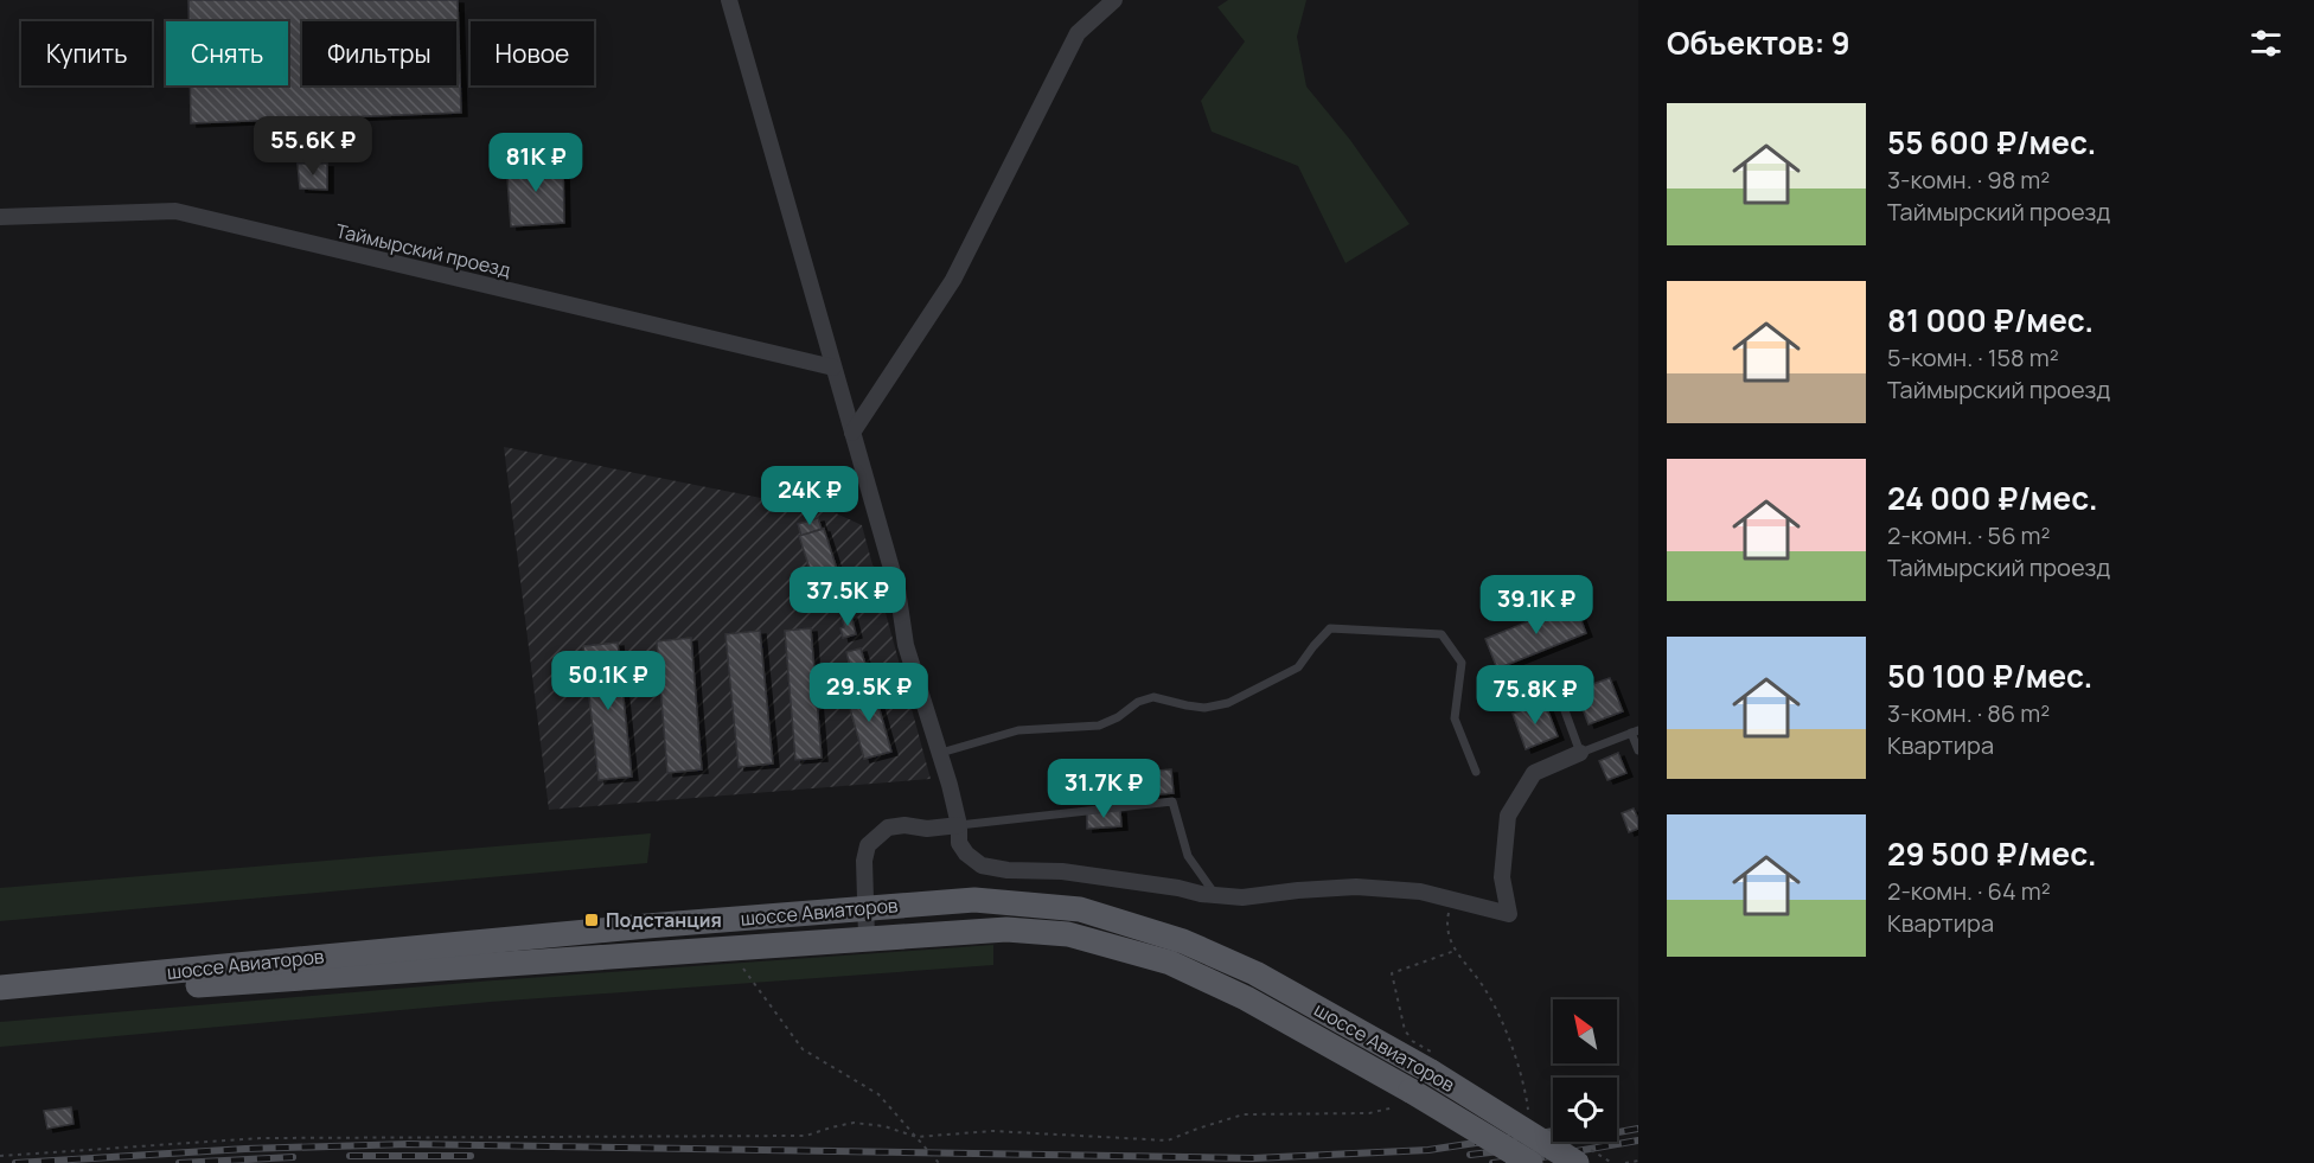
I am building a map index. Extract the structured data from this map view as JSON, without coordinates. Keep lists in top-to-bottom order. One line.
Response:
{"streets":{"main road":["шоссе Авиаторов"],"street":["Таймырский проезд"]},"places":{"transit":["Подстанция"]},"north":"top left","page":{"heading":"Объектов: 9","chip":["Купить","Снять","Фильтры","Новое"],"list":[{"name":"55 600 ₽/мес.","note":"3-комн. · 98 m² · Таймырский проезд"},{"name":"81 000 ₽/мес.","note":"5-комн. · 158 m² · Таймырский проезд"},{"name":"24 000 ₽/мес.","note":"2-комн. · 56 m² · Таймырский проезд"},{"name":"50 100 ₽/мес.","note":"3-комн. · 86 m² · Квартира"},{"name":"29 500 ₽/мес.","note":"2-комн. · 64 m² · Квартира"}],"price":["55.6K ₽","81K ₽","24K ₽","37.5K ₽","39.1K ₽","50.1K ₽","29.5K ₽","75.8K ₽","31.7K ₽"]}}
